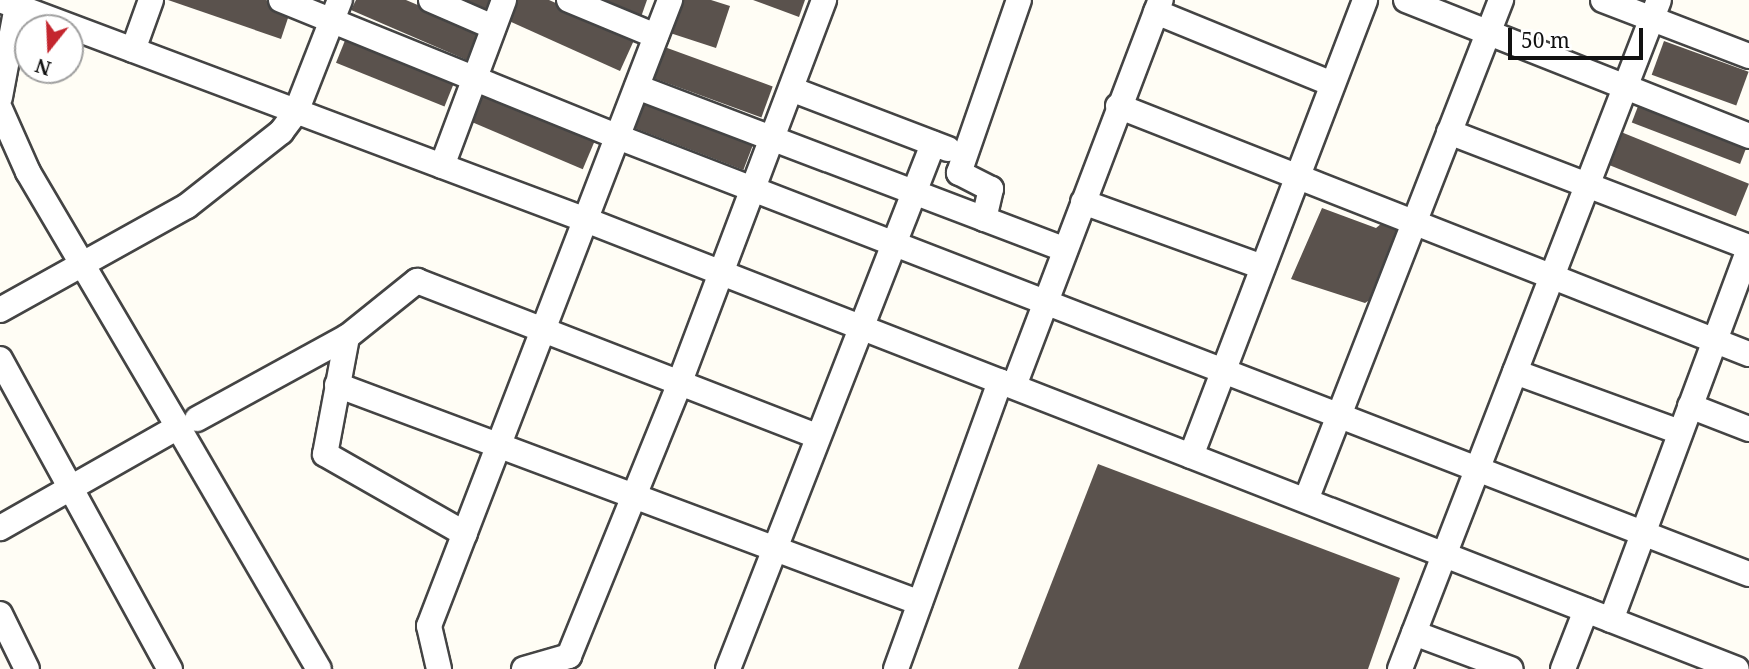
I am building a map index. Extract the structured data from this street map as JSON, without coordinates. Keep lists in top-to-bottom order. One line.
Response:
{"scale_bar":"50 m","north":"bottom"}
